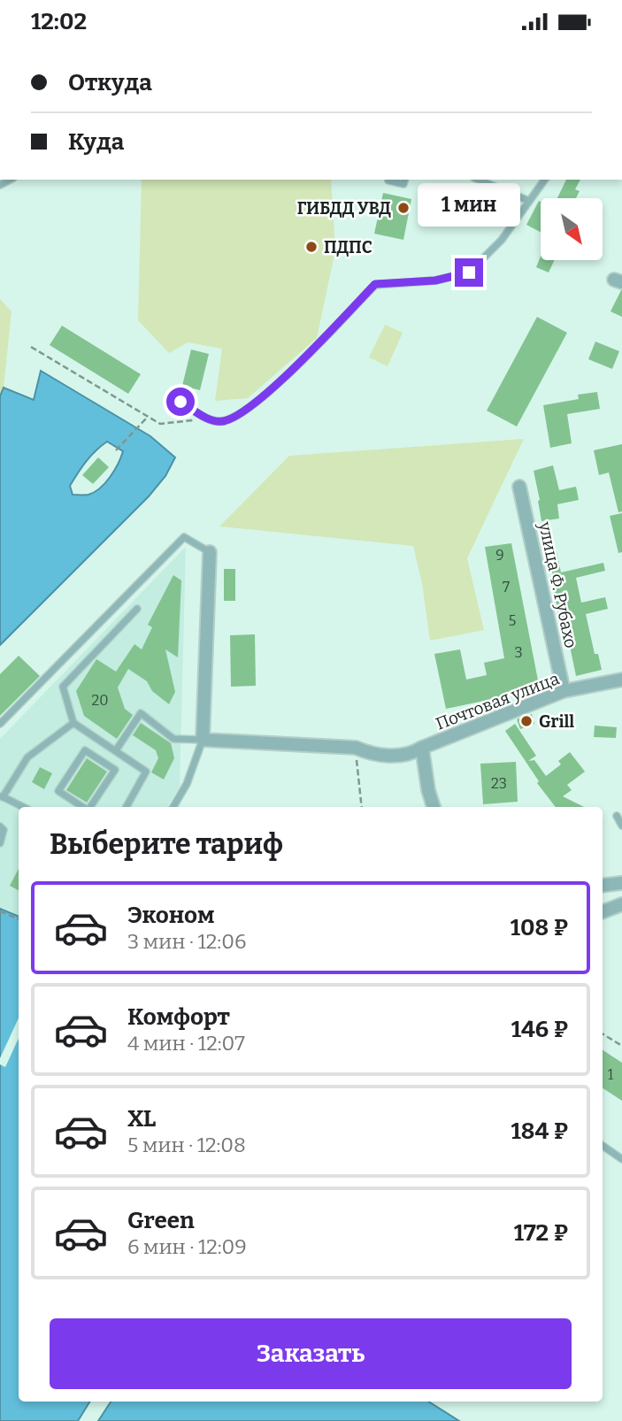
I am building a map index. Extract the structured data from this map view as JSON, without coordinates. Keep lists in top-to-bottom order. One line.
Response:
{"streets":{"street":["улица Ф. Рубахо","Почтовая улица"]},"crossings":[["улица Ф. Рубахо","Почтовая улица"]],"places":["ГИБДД УВД","ПДПС","Grill"],"house_numbers":["9","7","5","3","20","23","1"],"north":"bottom right","page":{"status":"12:02","banner":["Откуда","Куда"],"bubble":"1 мин","heading":"Выберите тариф","list":[{"name":"Эконом","note":"3 мин · 12:06","value":"108 ₽"},{"name":"Комфорт","note":"4 мин · 12:07","value":"146 ₽"},{"name":"XL","note":"5 мин · 12:08","value":"184 ₽"},{"name":"Green","note":"6 мин · 12:09","value":"172 ₽"}],"buttons":"Заказать"}}
